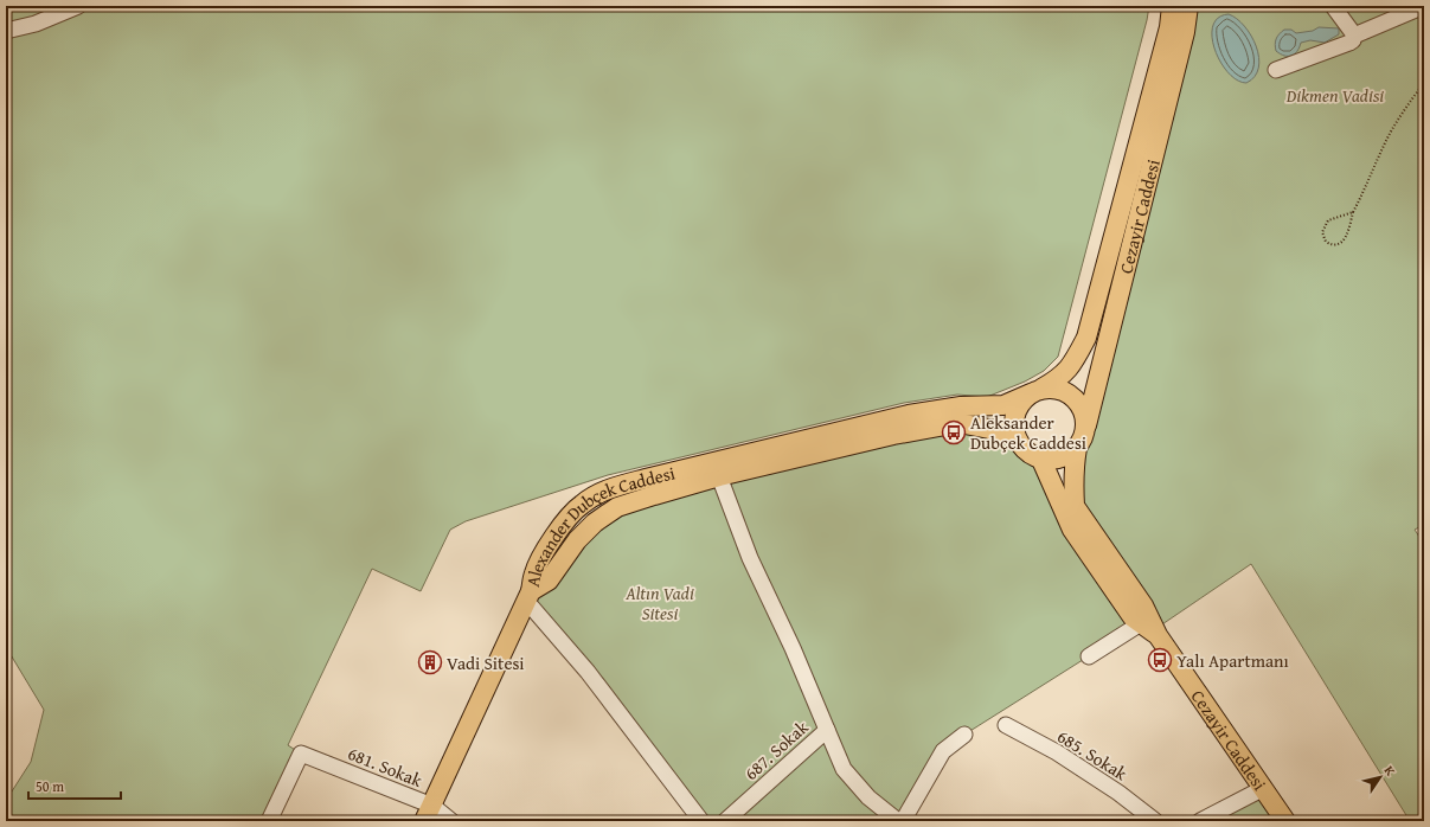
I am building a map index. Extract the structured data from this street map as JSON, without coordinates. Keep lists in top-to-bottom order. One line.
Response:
{"streets":{"main road":["Cezayir Caddesi","Alexander Dubçek Caddesi"],"street":["687. Sokak","685. Sokak","681. Sokak"]},"crossings":[["Cezayir Caddesi","Alexander Dubçek Caddesi"]],"parks":["Dikmen Vadisi","Altın Vadi Sitesi"],"places":{"bus stop":["Aleksander Dubçek Caddesi","Yalı Apartmanı"],"building":["Vadi Sitesi"]},"scale_bar":"50 m","north":"top right"}
